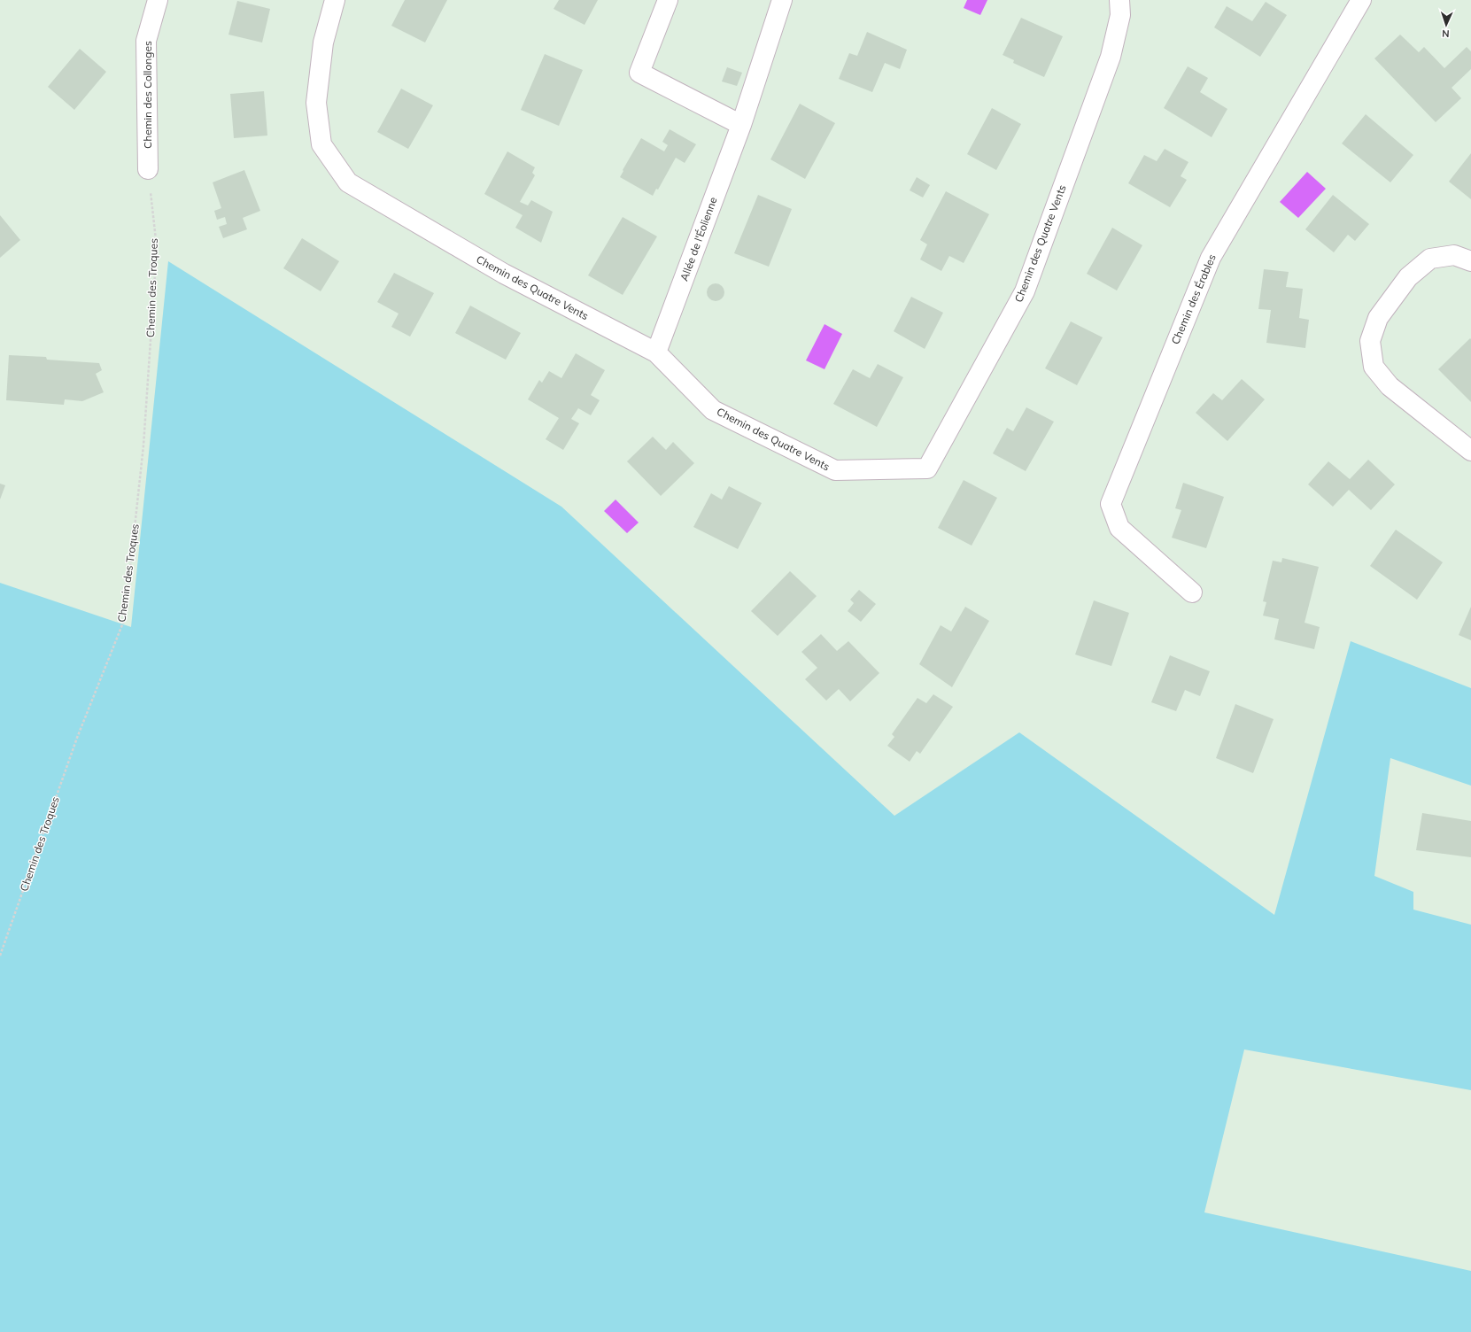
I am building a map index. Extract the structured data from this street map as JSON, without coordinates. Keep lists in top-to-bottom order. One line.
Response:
{"streets":{"street":["Chemin des Collonges","Allée de l'Éolienne","Chemin des Quatre Vents","Chemin des Érables"],"path":["Chemin des Troques"]},"crossings":[["Chemin des Collonges","Chemin des Troques"],["Allée de l'Éolienne","Chemin des Quatre Vents"]],"north":"bottom"}
